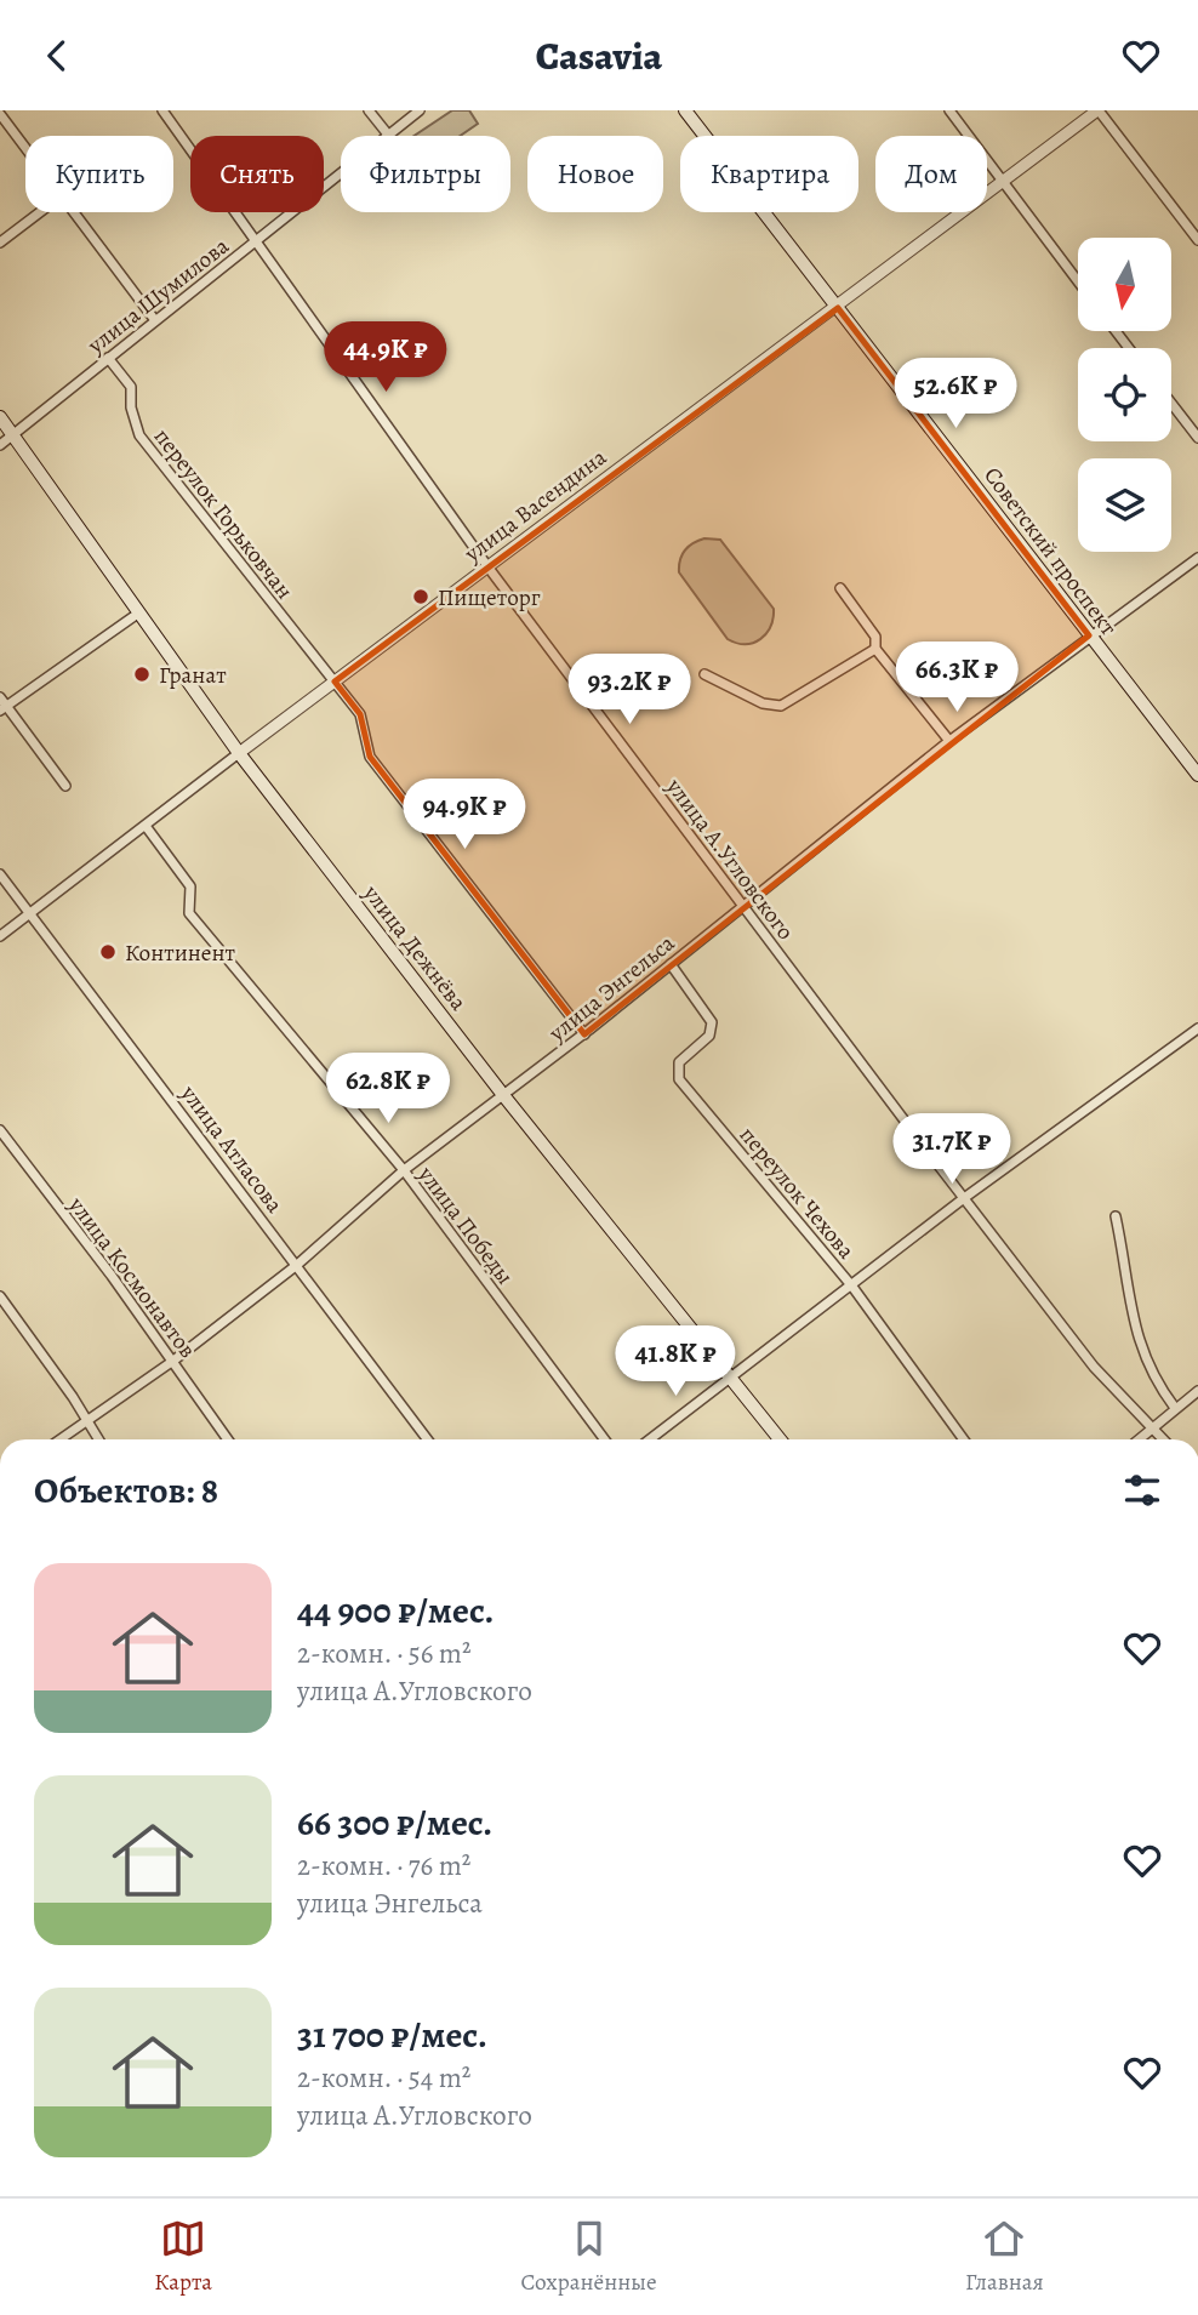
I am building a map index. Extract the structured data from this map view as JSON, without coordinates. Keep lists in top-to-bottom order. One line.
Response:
{"streets":{"main road":["Советский проспект","улица Дежнёва"],"street":["улица Шумилова","улица Васендина","переулок Горьковчан","улица А.Угловского","улица Энгельса","улица Атласова","переулок Чехова","улица Победы","улица Космонавтов"]},"crossings":[["улица Шумилова","переулок Горьковчан"],["улица Шумилова","улица А.Угловского"],["улица Шумилова","улица Дежнёва"],["улица Васендина","переулок Горьковчан"],["улица Васендина","Советский проспект"],["улица Васендина","улица А.Угловского"],["улица Васендина","улица Дежнёва"],["улица Васендина","улица Атласова"],["улица Васендина","улица Победы"],["Советский проспект","улица Энгельса"],["улица А.Угловского","улица Энгельса"],["улица Дежнёва","улица Энгельса"],["улица Энгельса","улица Атласова"],["улица Энгельса","переулок Чехова"],["улица Энгельса","улица Победы"],["улица Энгельса","улица Космонавтов"]],"places":["Пищеторг","Гранат","Континент"],"north":"bottom","page":{"header":"Casavia","chip":["Купить","Снять","Фильтры","Новое","Квартира","Дом"],"price":["44.9K ₽","52.6K ₽","66.3K ₽","93.2K ₽","94.9K ₽","62.8K ₽","31.7K ₽","41.8K ₽"],"heading":"Объектов: 8","list":[{"name":"44 900 ₽/мес.","note":"2-комн. · 56 m² · улица А.Угловского"},{"name":"66 300 ₽/мес.","note":"2-комн. · 76 m² · улица Энгельса"},{"name":"31 700 ₽/мес.","note":"2-комн. · 54 m² · улица А.Угловского"}],"tabs":["Карта","Сохранённые","Главная"]}}
